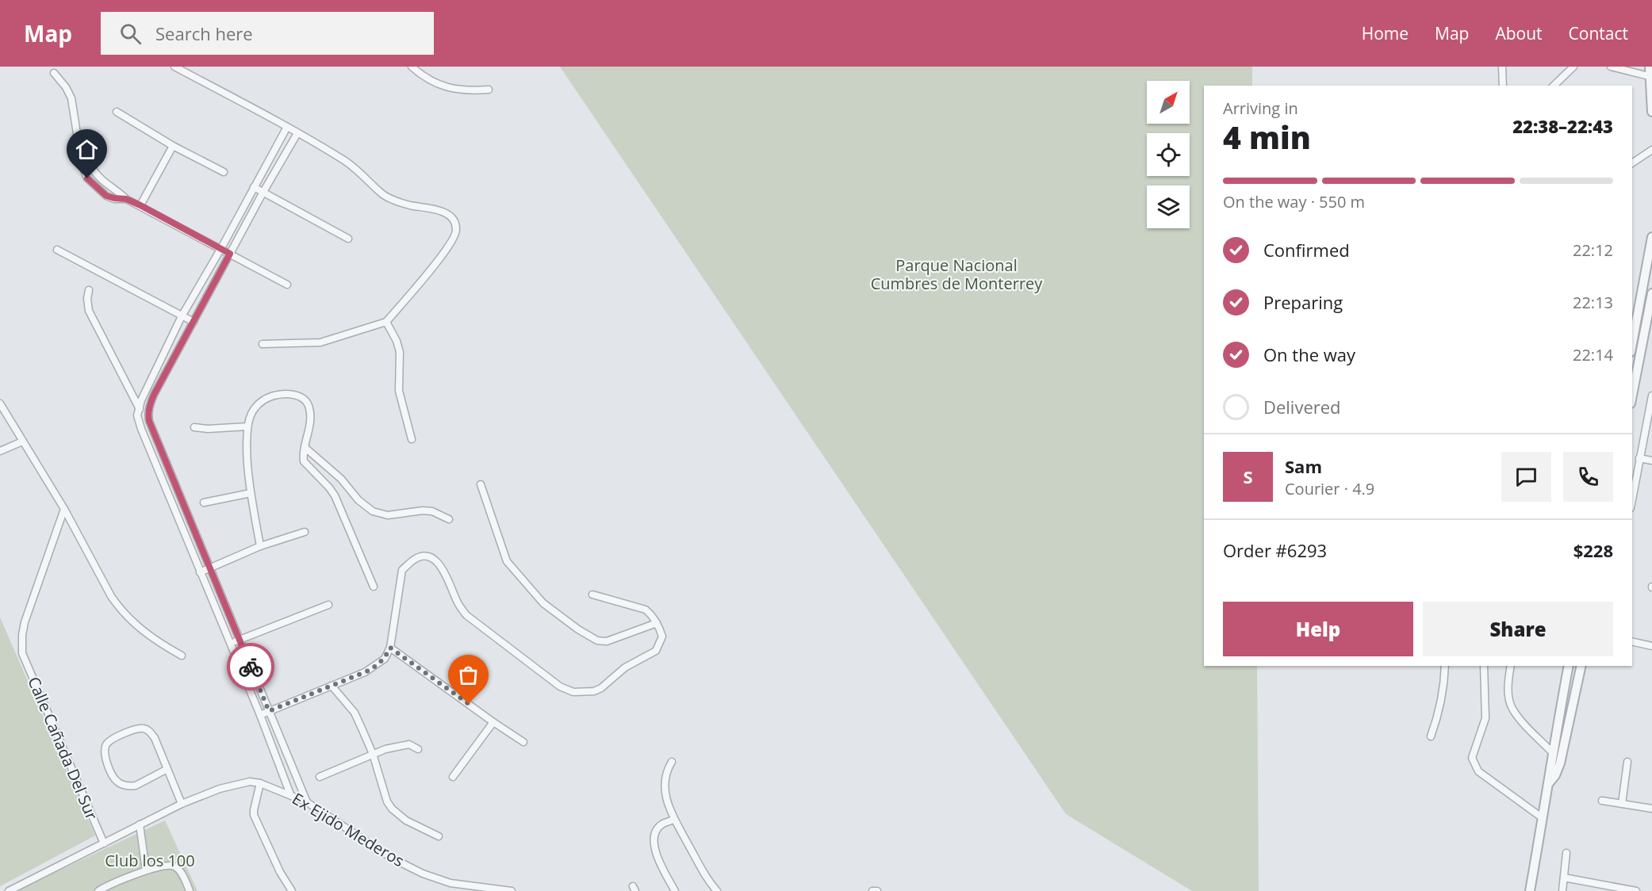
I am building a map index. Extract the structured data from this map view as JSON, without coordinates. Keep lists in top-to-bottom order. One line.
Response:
{"streets":{"street":["Calle Cañada Del Sur","Ex Ejido Mederos"]},"crossings":[["Calle Cañada Del Sur","Ex Ejido Mederos"]],"parks":["Parque Nacional Cumbres de Monterrey","Club los 100"],"north":"top right","page":{"header":"Map","search":"Search here","nav":["Home","Map","About","Contact"],"heading":["4 min","Arriving in","22:38–22:43"],"panel":["Sam","Courier · 4.9","Order #6293","$228"],"bar":"On the way · 550 m","list":[["Confirmed","22:12"],["Preparing","22:13"],["On the way","22:14"],"Delivered"],"round":"S","buttons":["Help","Share"]}}
